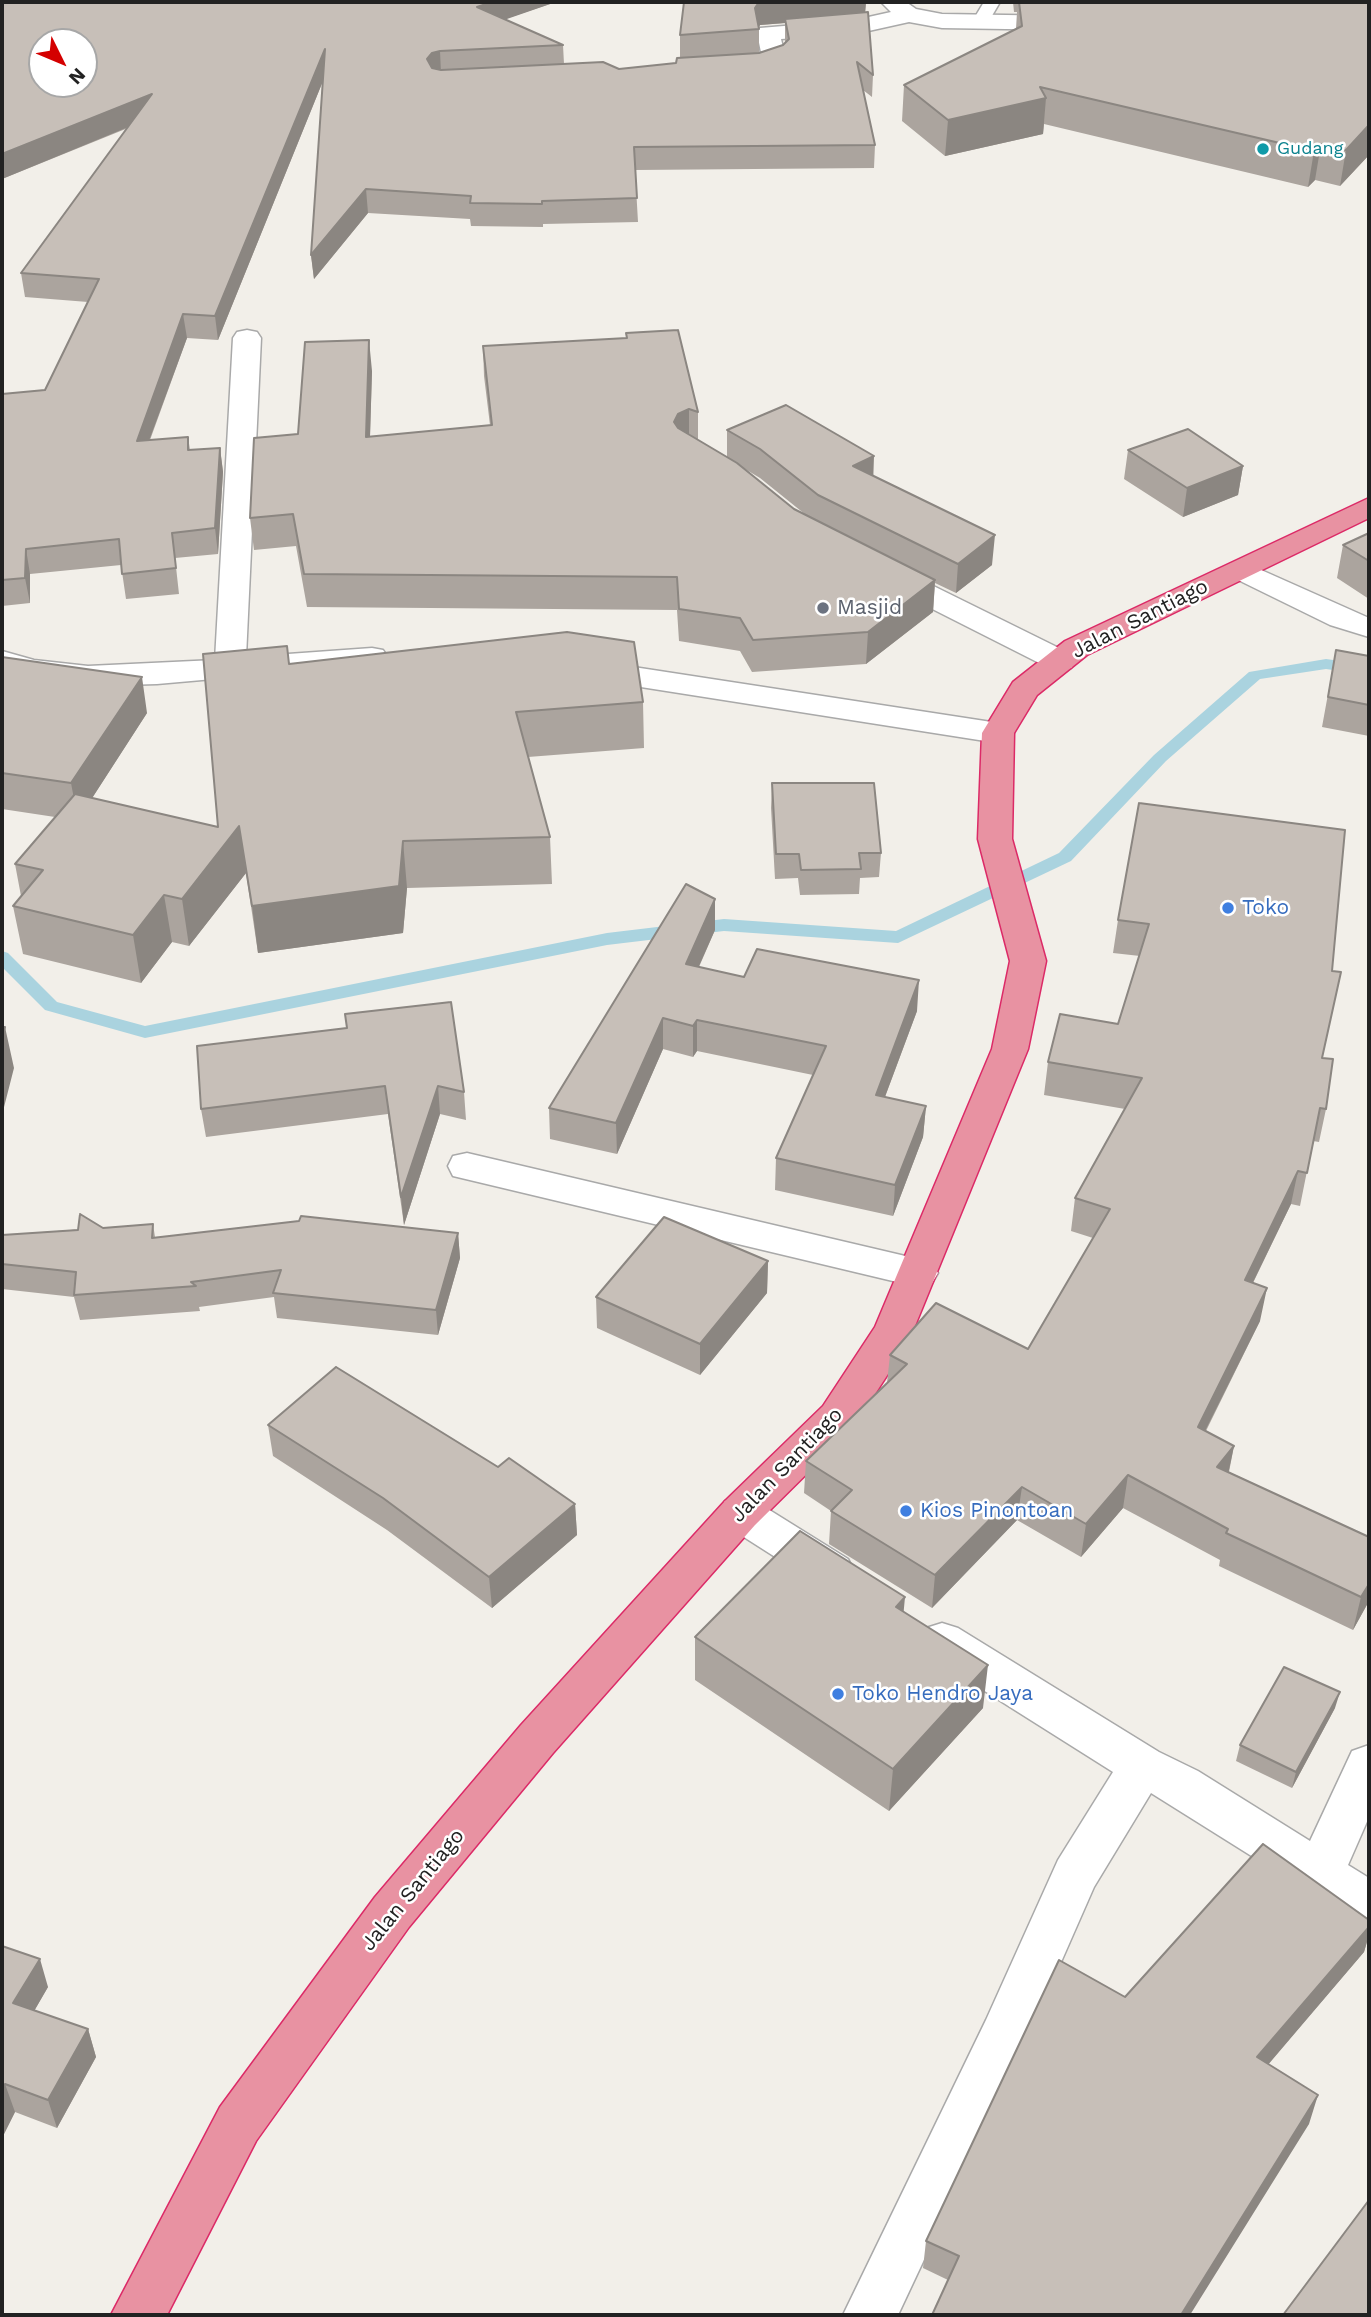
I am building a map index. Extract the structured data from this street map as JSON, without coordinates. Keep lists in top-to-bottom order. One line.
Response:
{"streets":{"highway":["Jalan Santiago"]},"places":["Gudang","Masjid","Toko","Kios Pinontoan","Toko Hendro Jaya"],"north":"bottom right"}
